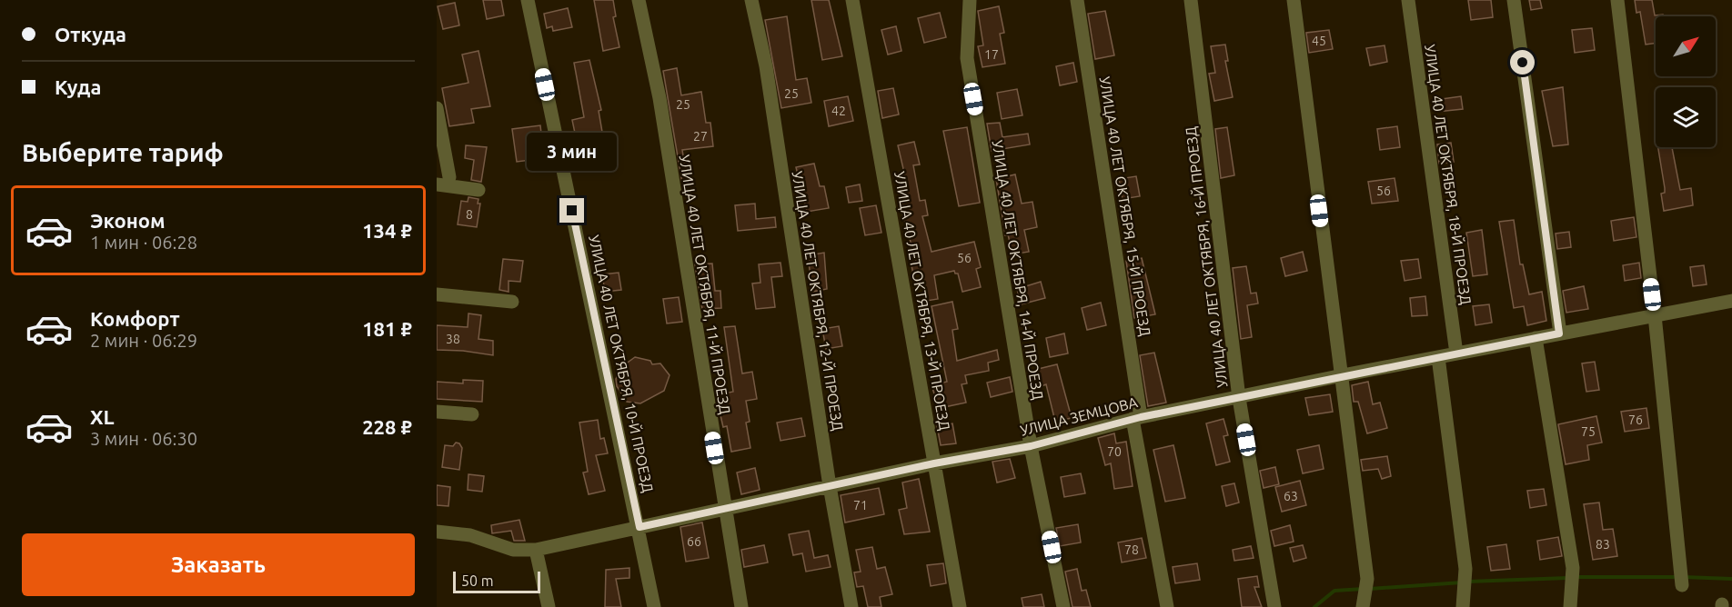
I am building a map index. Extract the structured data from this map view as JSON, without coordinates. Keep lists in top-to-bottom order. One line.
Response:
{"streets":{"street":["УЛИЦА 40 ЛЕТ ОКТЯБРЯ, 18-Й ПРОЕЗД","УЛИЦА 40 ЛЕТ ОКТЯБРЯ, 15-Й ПРОЕЗД","УЛИЦА 40 ЛЕТ ОКТЯБРЯ, 16-Й ПРОЕЗД","УЛИЦА 40 ЛЕТ ОКТЯБРЯ, 14-Й ПРОЕЗД","УЛИЦА 40 ЛЕТ ОКТЯБРЯ, 11-Й ПРОЕЗД","УЛИЦА 40 ЛЕТ ОКТЯБРЯ, 12-Й ПРОЕЗД","УЛИЦА 40 ЛЕТ ОКТЯБРЯ, 13-Й ПРОЕЗД","УЛИЦА 40 ЛЕТ ОКТЯБРЯ, 10-Й ПРОЕЗД","УЛИЦА ЗЕМЦОВА"]},"crossings":[["УЛИЦА 40 ЛЕТ ОКТЯБРЯ, 18-Й ПРОЕЗД","УЛИЦА ЗЕМЦОВА"],["УЛИЦА 40 ЛЕТ ОКТЯБРЯ, 15-Й ПРОЕЗД","УЛИЦА ЗЕМЦОВА"],["УЛИЦА 40 ЛЕТ ОКТЯБРЯ, 16-Й ПРОЕЗД","УЛИЦА ЗЕМЦОВА"],["УЛИЦА 40 ЛЕТ ОКТЯБРЯ, 14-Й ПРОЕЗД","УЛИЦА ЗЕМЦОВА"],["УЛИЦА 40 ЛЕТ ОКТЯБРЯ, 11-Й ПРОЕЗД","УЛИЦА ЗЕМЦОВА"],["УЛИЦА 40 ЛЕТ ОКТЯБРЯ, 12-Й ПРОЕЗД","УЛИЦА ЗЕМЦОВА"],["УЛИЦА 40 ЛЕТ ОКТЯБРЯ, 13-Й ПРОЕЗД","УЛИЦА ЗЕМЦОВА"],["УЛИЦА 40 ЛЕТ ОКТЯБРЯ, 10-Й ПРОЕЗД","УЛИЦА ЗЕМЦОВА"]],"house_numbers":["45","17","25","25","42","27","56","8","56","38","76","75","70","63","71","66","83","78"],"scale_bar":"50 m","north":"top right","page":{"banner":["Откуда","Куда"],"heading":"Выберите тариф","bubble":"3 мин","list":[{"name":"Эконом","note":"1 мин · 06:28","value":"134 ₽"},{"name":"Комфорт","note":"2 мин · 06:29","value":"181 ₽"},{"name":"XL","note":"3 мин · 06:30","value":"228 ₽"}],"buttons":"Заказать","scale":"50 m"}}
